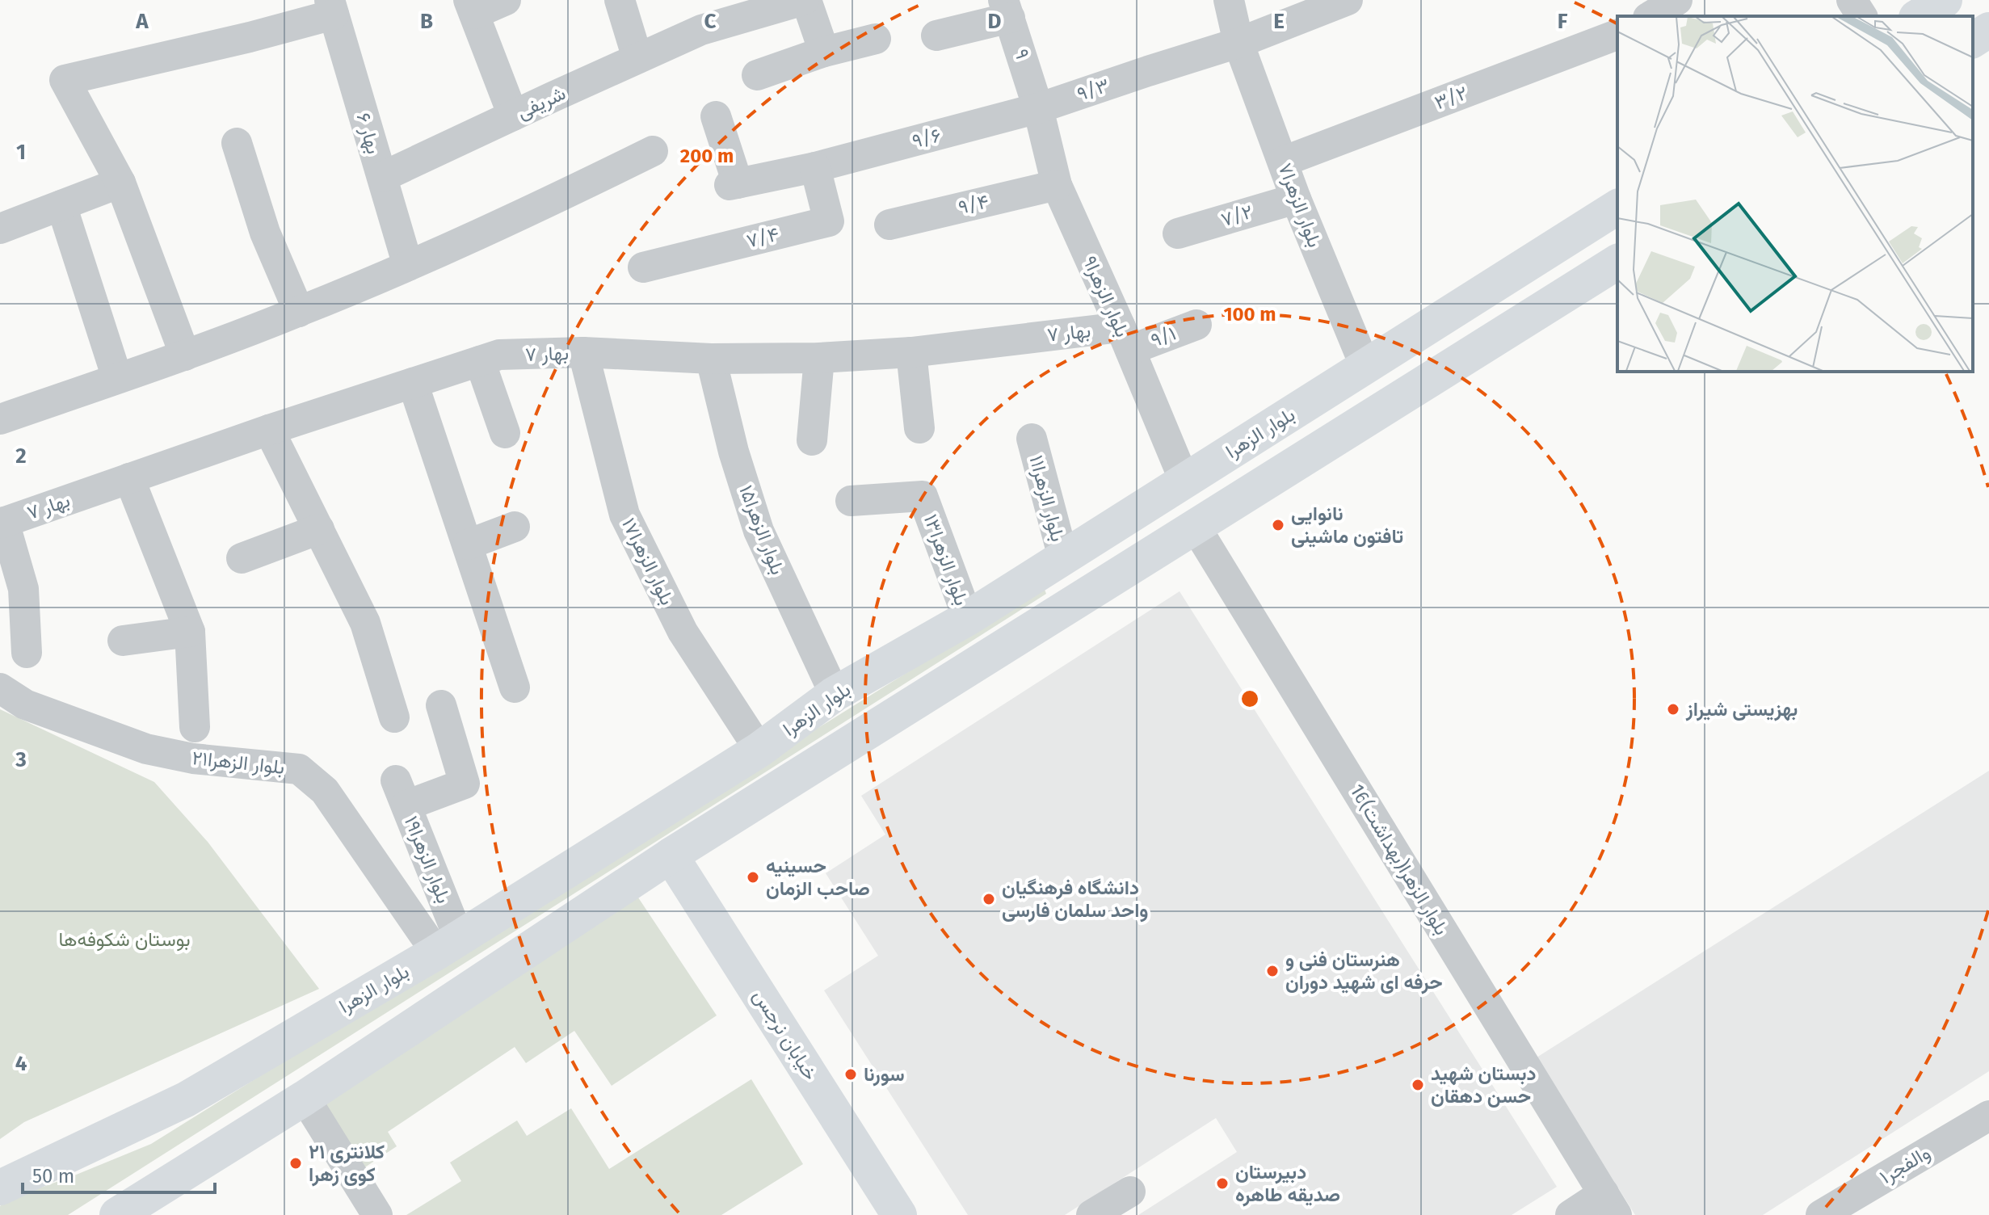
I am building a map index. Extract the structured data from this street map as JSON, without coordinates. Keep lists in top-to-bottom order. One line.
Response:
{"streets":{"main road":["بلوار الزهرا","خیابان نرجس"],"street":["۹","۹/۳","۳/۲","شریفی","بهار ۶","۹/۶","۹/۴","بلوار الزهرا۷","۷/۲","۷/۴","بلوار الزهرا۹","بهار ۷","۹/۱","بلوار الزهرا۱۱","بلوار الزهرا۱۵","بلوار الزهرا۱۳","بلوار الزهرا۱۷","بلوار الزهرا۲۱","بلوار الزهرا۱۹","16بلوار الزهرا(بهداشت)","والفجر۱"]},"crossings":[["۹","۹/۳"],["۹","۹/۶"],["۹","بلوار الزهرا۹"],["۹/۳","۹/۶"],["۹/۳","بلوار الزهرا۷"],["۹/۳","بلوار الزهرا۹"],["۳/۲","بلوار الزهرا۷"],["شریفی","بهار ۶"],["۹/۶","۷/۴"],["۹/۶","بلوار الزهرا۹"],["۹/۴","بلوار الزهرا۹"],["بلوار الزهرا۷","۷/۲"],["بلوار الزهرا۷","بلوار الزهرا"],["بلوار الزهرا۹","بهار ۷"],["بلوار الزهرا۹","۹/۱"],["بلوار الزهرا۹","بلوار الزهرا"],["بهار ۷","۹/۱"],["بهار ۷","بلوار الزهرا۱۵"],["بهار ۷","بلوار الزهرا۱۷"],["بلوار الزهرا","بلوار الزهرا۱۱"],["بلوار الزهرا","بلوار الزهرا۱۵"],["بلوار الزهرا","بلوار الزهرا۱۳"],["بلوار الزهرا","بلوار الزهرا۱۷"],["بلوار الزهرا","بلوار الزهرا۲۱"],["بلوار الزهرا","بلوار الزهرا۱۹"],["بلوار الزهرا۲۱","بلوار الزهرا۱۹"]],"parks":["بوستان شکوفه‌ها"],"places":["نانوایی تافتون ماشینی","بهزیستی شیراز","حسینیه صاحب الزمان","دانشگاه فرهنگیان واحد سلمان فارسی","هنرستان فنی و حرفه ای شهید دوران","سورنا","دبستان شهید حسن دهقان","کلانتری ۲۱ کوی زهرا","دبیرستان صدیقه طاهره"],"scale_bar":"50 m","grid":{"columns":["A","B","C","D","E","F"],"rows":["1","2","3","4"]},"rings":["200 m","100 m"]}
